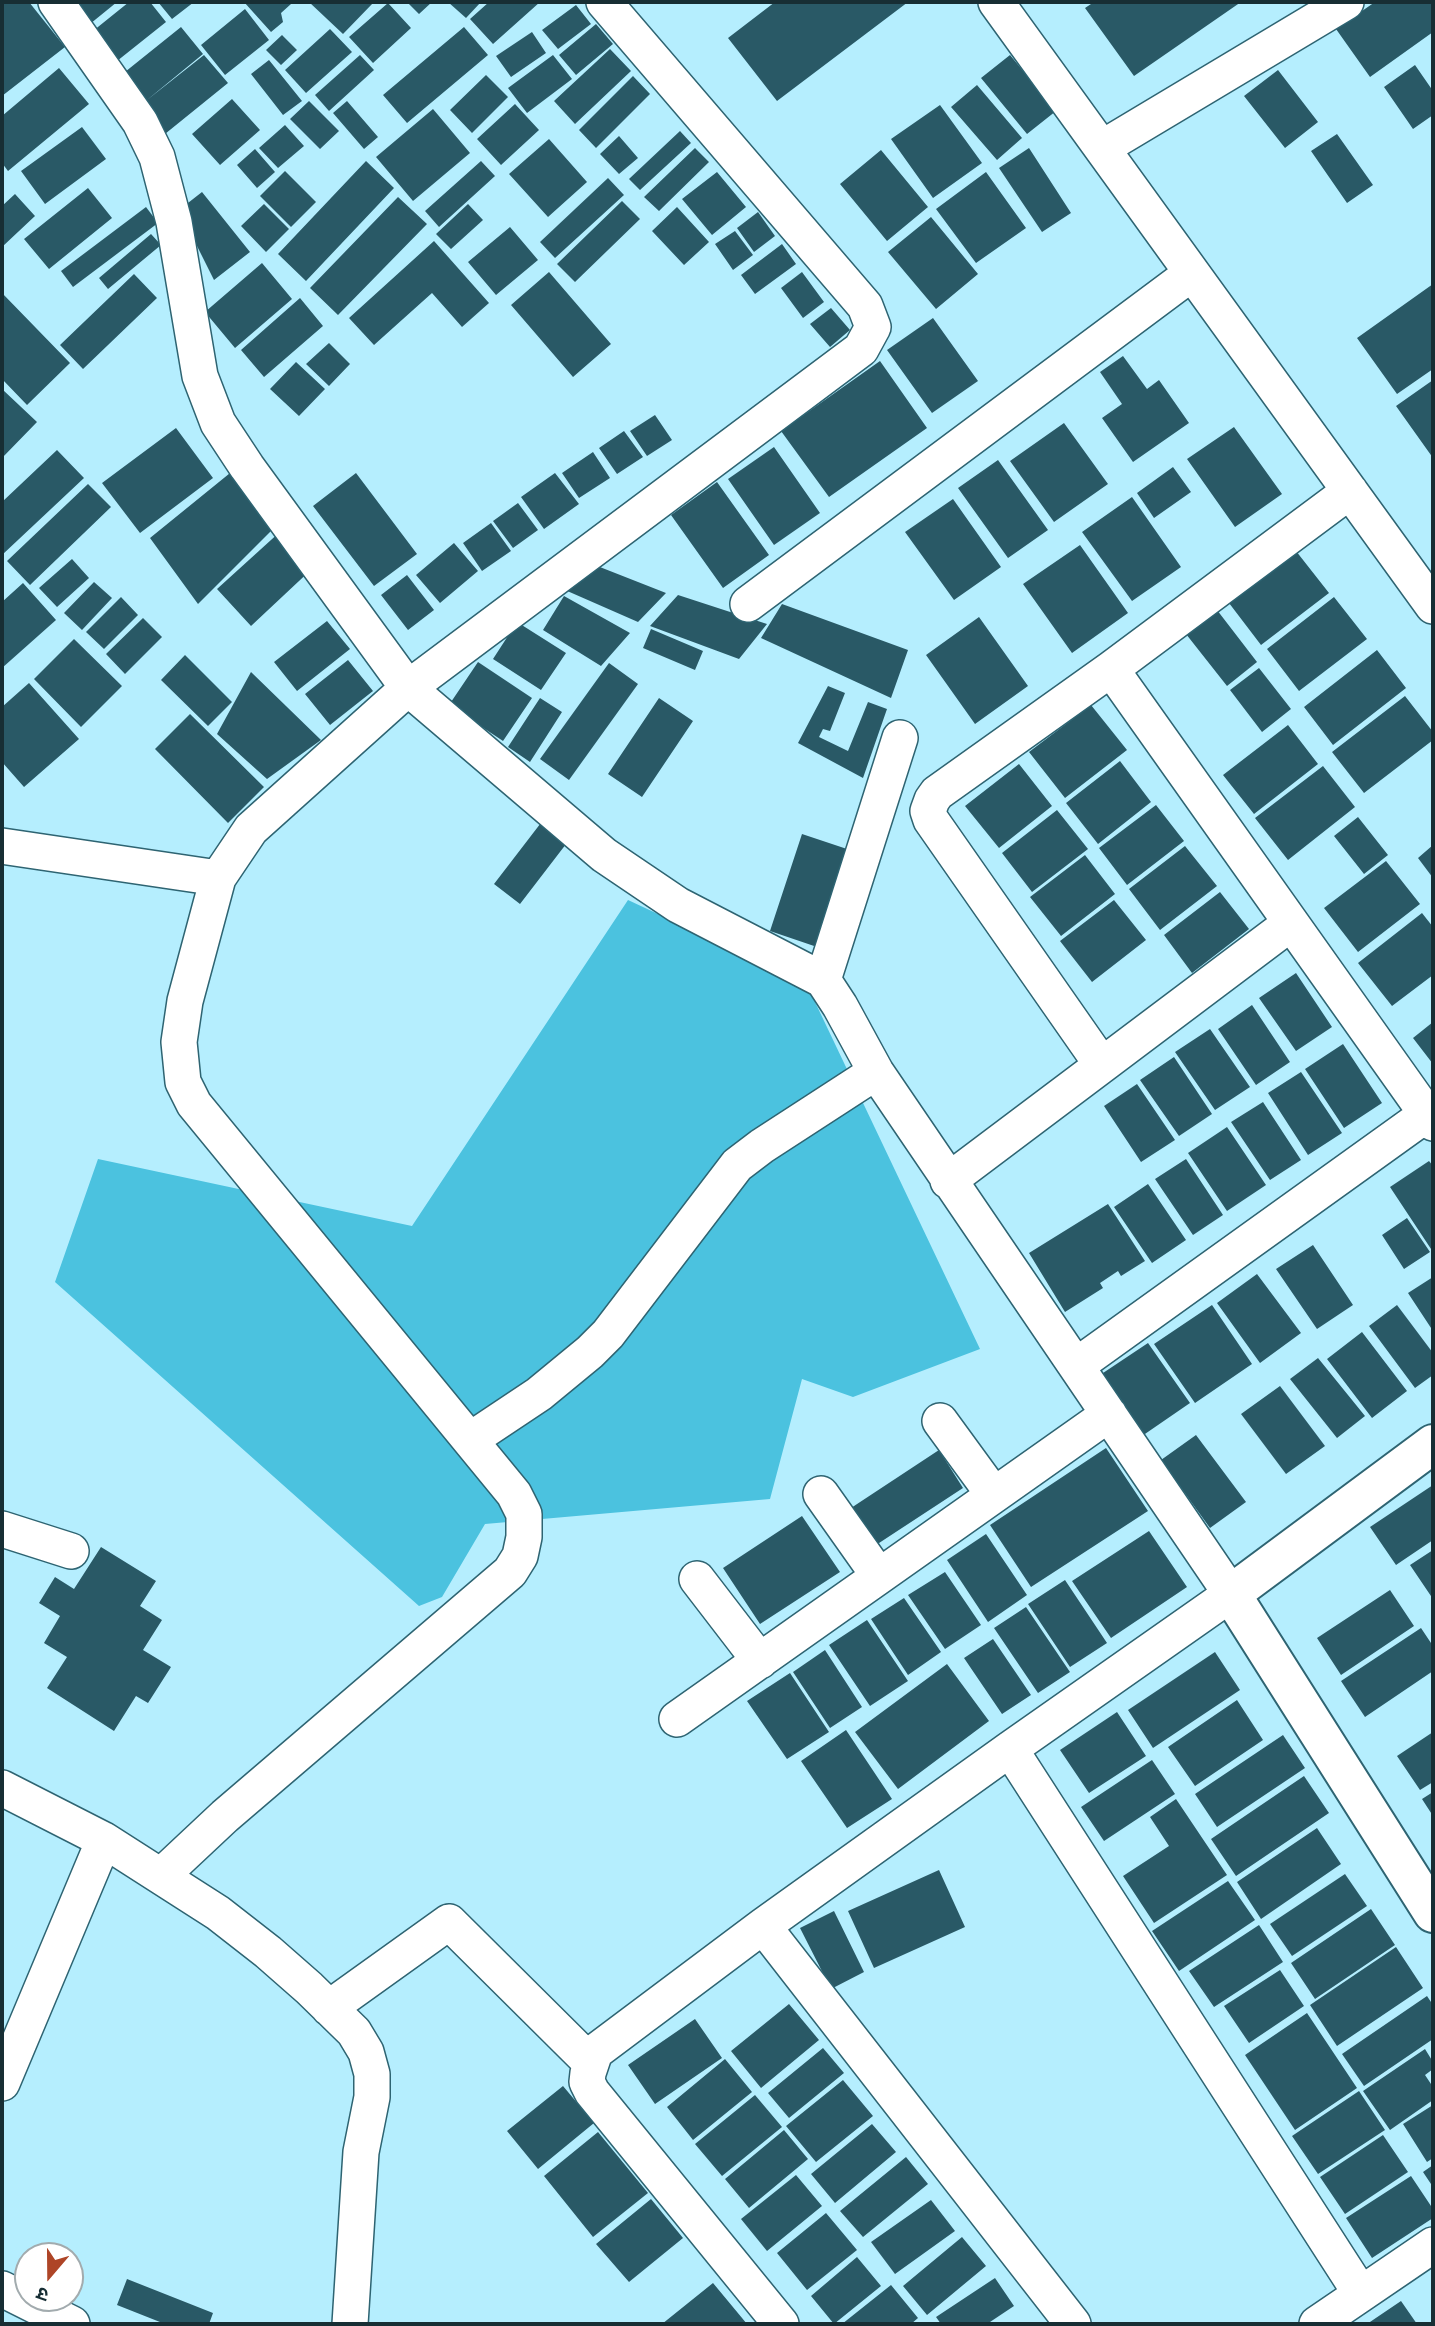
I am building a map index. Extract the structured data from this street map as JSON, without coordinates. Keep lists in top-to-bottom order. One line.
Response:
{"north":"bottom"}
